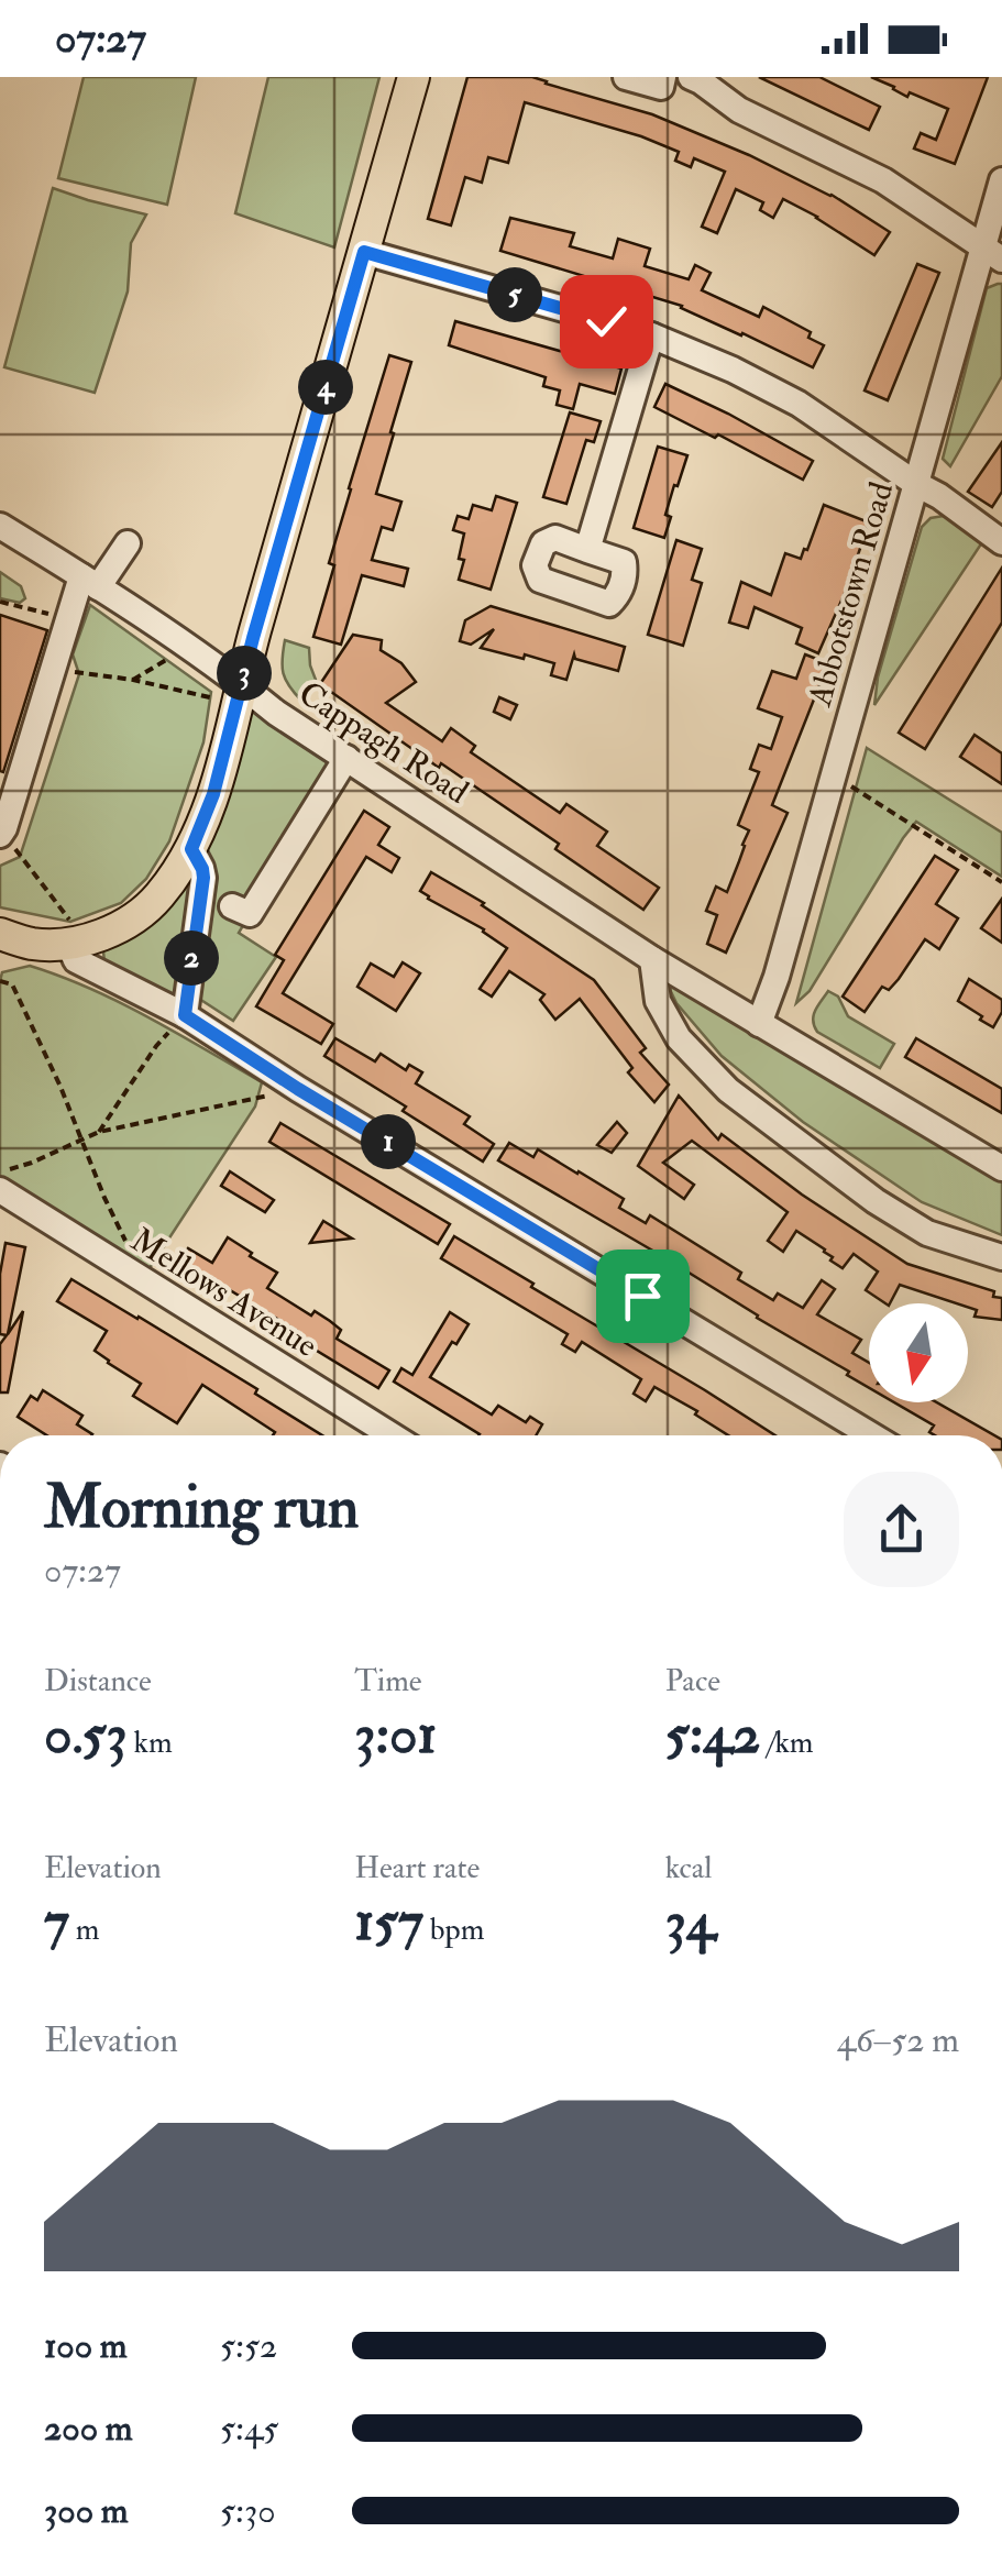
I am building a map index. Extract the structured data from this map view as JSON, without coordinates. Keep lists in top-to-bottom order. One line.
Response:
{"streets":{"street":["Abbotstown Road","Cappagh Road","Mellows Avenue"]},"crossings":[["Abbotstown Road","Cappagh Road"]],"north":"bottom","page":{"status":"07:27","pins":["5","4","3","2","1"],"heading":["Morning run","07:27"],"stats":[["Distance","0.53 km"],["Time","3:01"],["Pace","5:42 /km"],["Elevation","7 m"],["Heart rate","157 bpm"],["kcal","34"]],"chart":["Elevation","46–52 m"],"list":[{"name":"100 m","note":"5:52"},{"name":"200 m","note":"5:45"},{"name":"300 m","note":"5:30"}]}}
